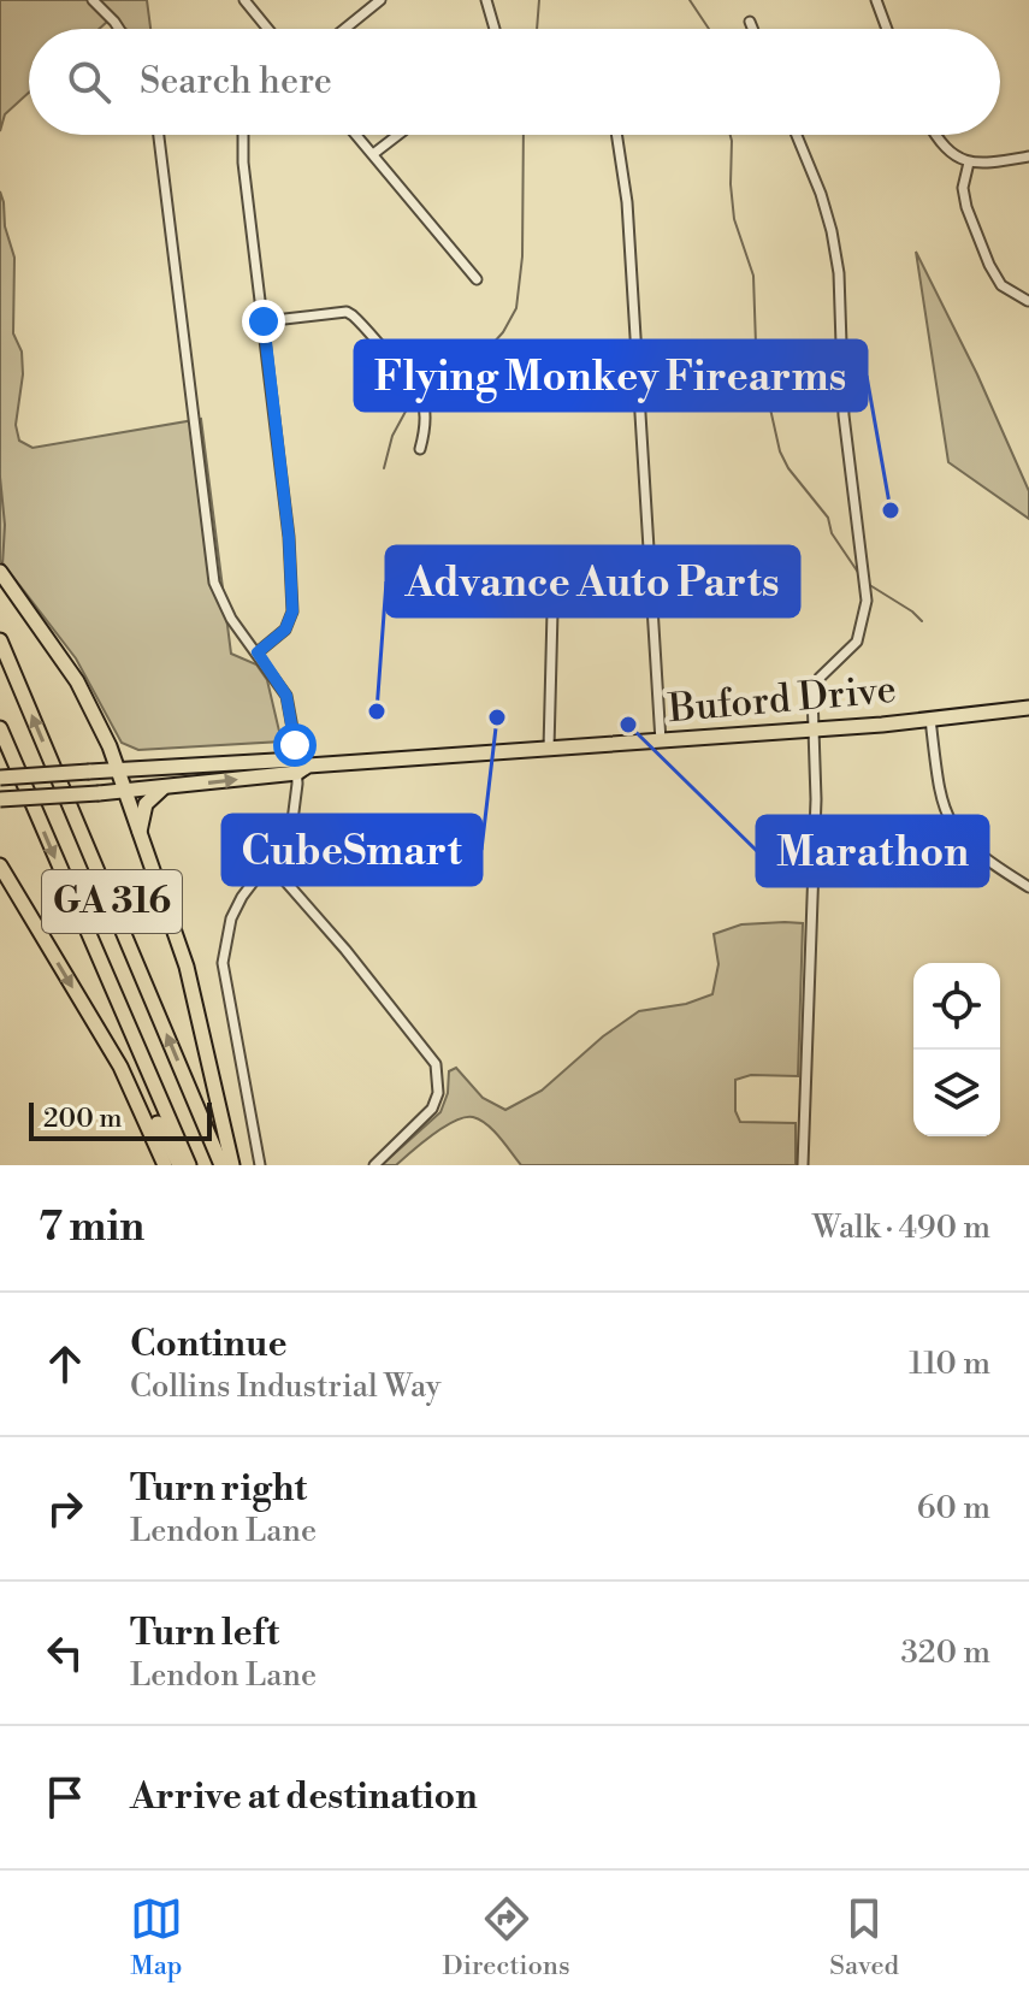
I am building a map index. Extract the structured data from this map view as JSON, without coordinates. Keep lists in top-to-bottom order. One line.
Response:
{"streets":{"highway":["Buford Drive","GA 316"]},"places":["Flying Monkey Firearms","Advance Auto Parts","CubeSmart","Marathon"],"scale_bar":"200 m","page":{"search":"Search here","scale":"200 m","heading":["7 min","Walk · 490 m"],"list":[["Continue","Collins Industrial Way","110 m"],["Turn right","Lendon Lane","60 m"],["Turn left","Lendon Lane","320 m"],"Arrive at destination"],"nav":["Map","Directions","Saved"]}}
